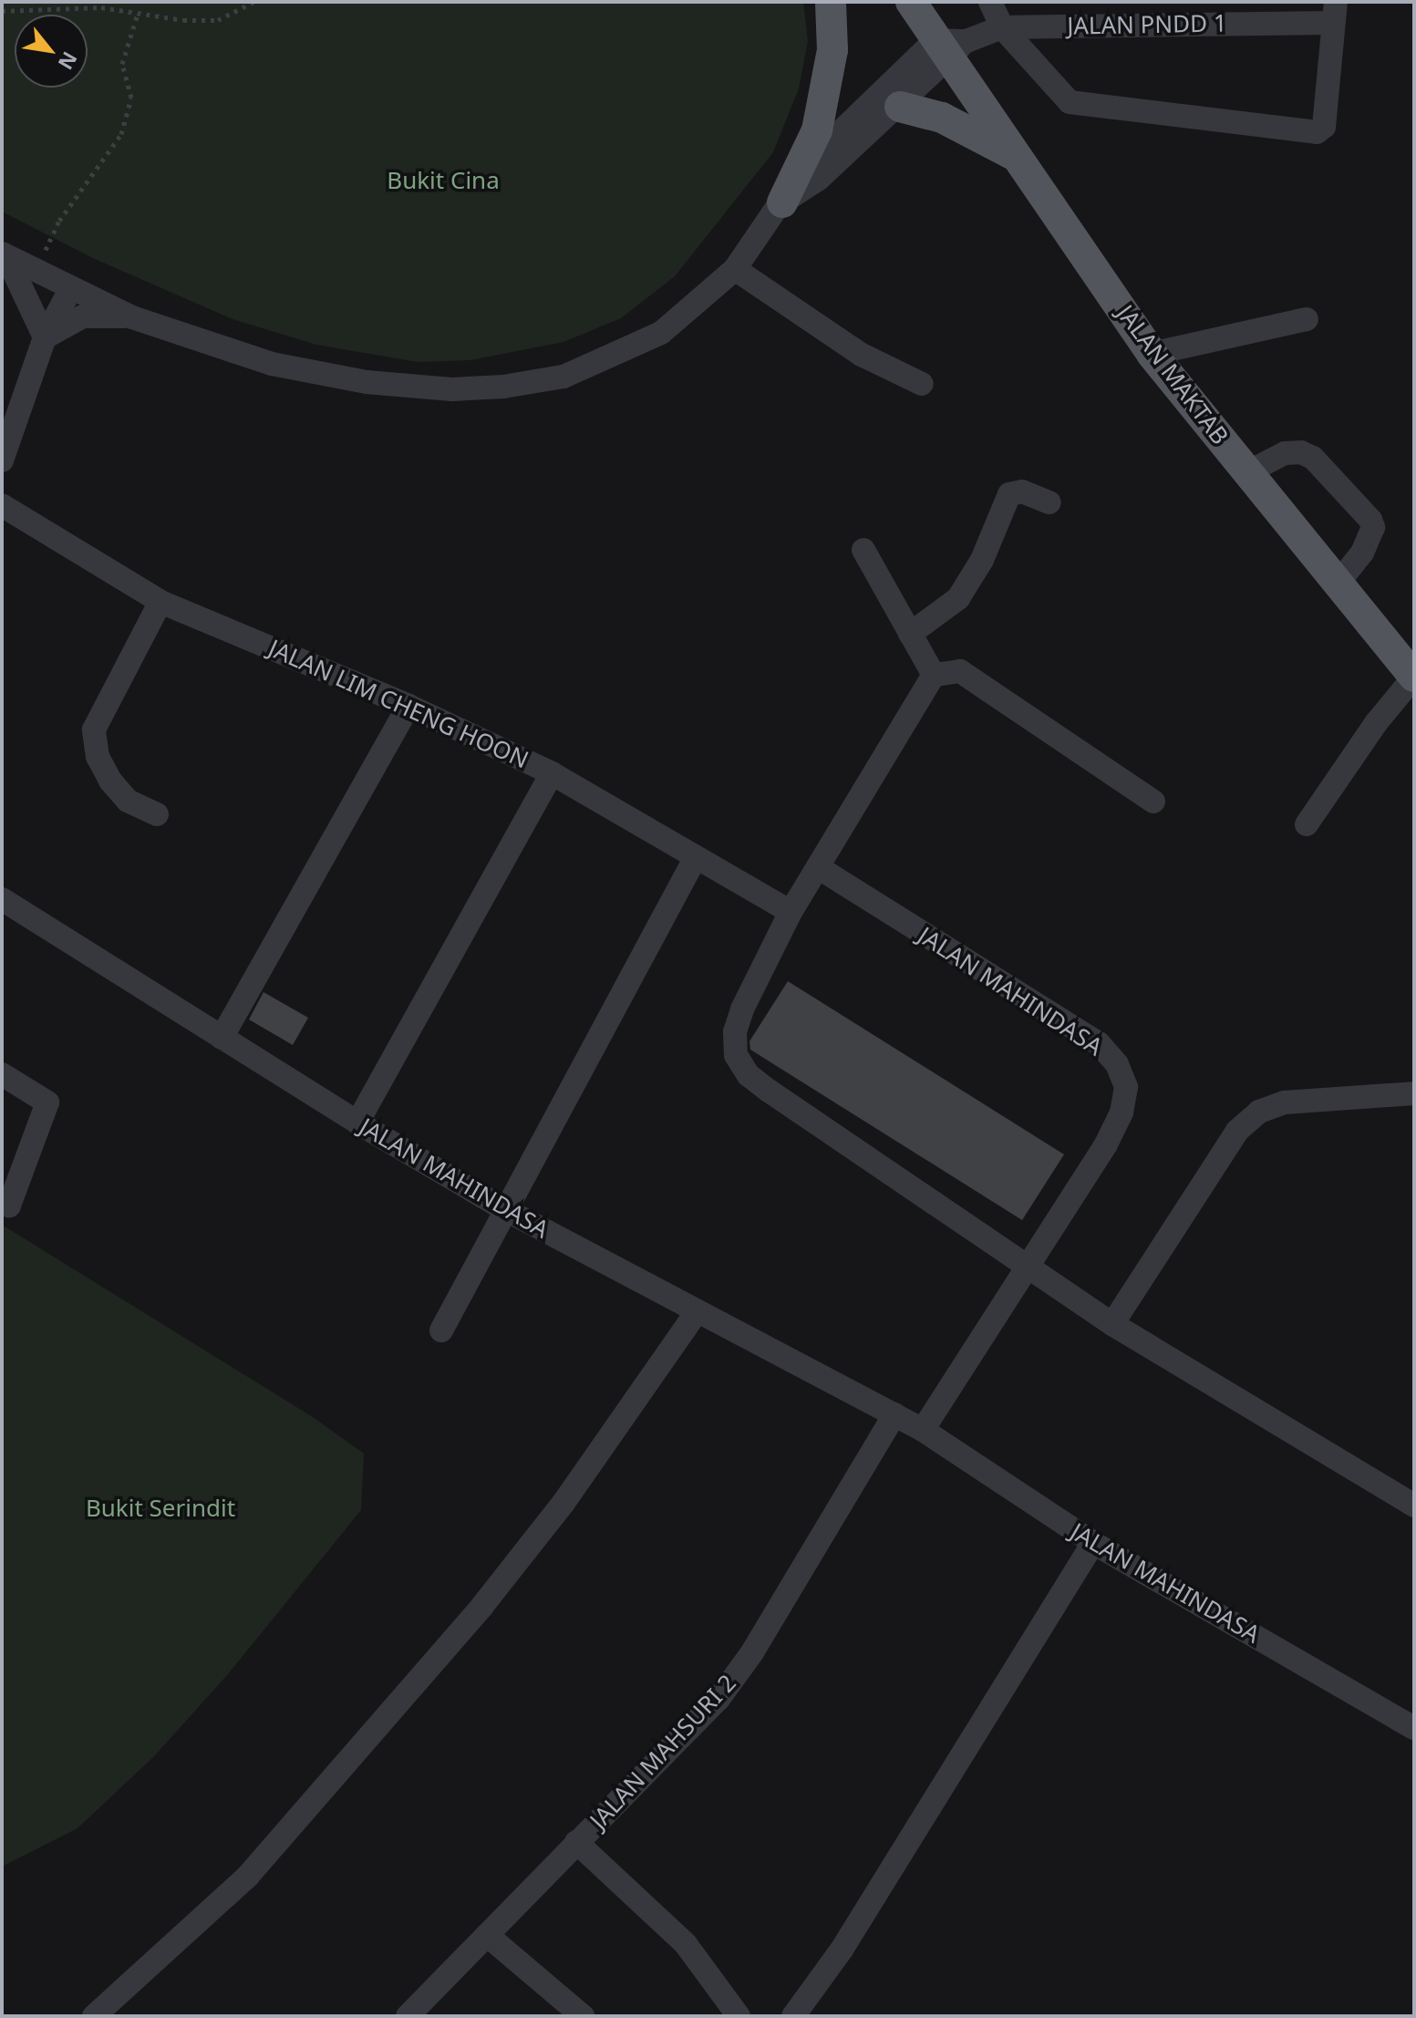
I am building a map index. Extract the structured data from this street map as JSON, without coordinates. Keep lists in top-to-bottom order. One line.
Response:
{"streets":{"main road":["JALAN MAKTAB"],"street":["JALAN PNDD 1","JALAN LIM CHENG HOON","JALAN MAHINDASA","JALAN MAHSURI 2"]},"crossings":[["JALAN PNDD 1","JALAN MAKTAB"],["JALAN MAHINDASA","JALAN MAHSURI 2"]],"parks":["Bukit Cina","Bukit Serindit"],"north":"bottom right"}
